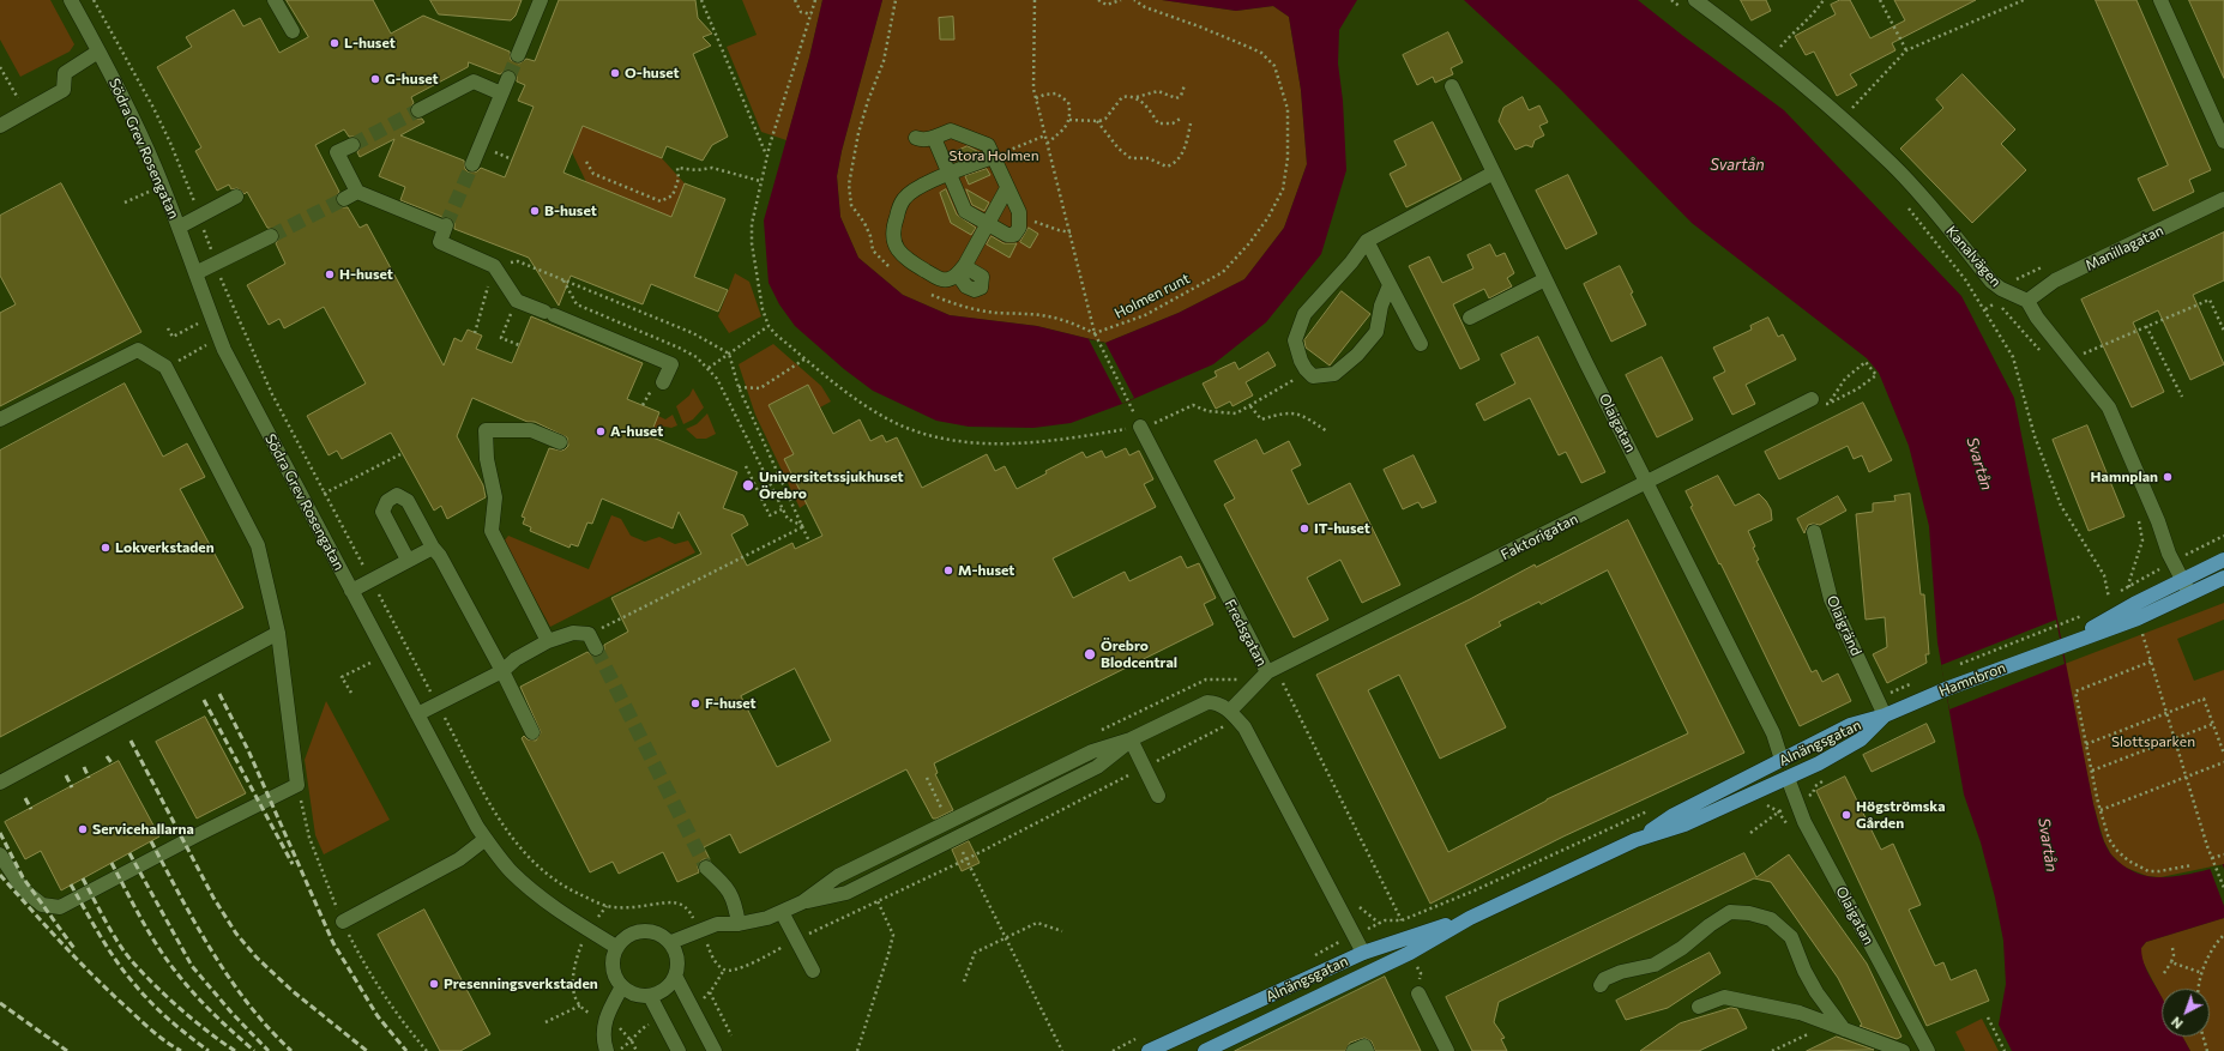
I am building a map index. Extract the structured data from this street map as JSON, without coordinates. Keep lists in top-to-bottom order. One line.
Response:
{"streets":{"main road":["Hamnbron","Alnängsgatan"],"street":["Södra Grev Rosengatan","Manillagatan","Kanalvägen","Olaigatan","Faktorigatan","Olaigränd","Fredsgatan"],"path":["Holmen runt"]},"crossings":[["Manillagatan","Kanalvägen"],["Olaigatan","Faktorigatan"],["Olaigatan","Alnängsgatan"],["Faktorigatan","Fredsgatan"],["Olaigränd","Hamnbron"],["Olaigränd","Alnängsgatan"],["Hamnbron","Alnängsgatan"]],"water":["Svartån"],"parks":["Stora Holmen","Slottsparken"],"places":["L-huset","O-huset","G-huset","B-huset","H-huset","A-huset","Hamnplan","Universitetssjukhuset Örebro","IT-huset","Lokverkstaden","M-huset","Örebro Blodcentral","F-huset","Högströmska Gården","Servicehallarna","Presenningsverkstaden"],"north":"bottom left"}
